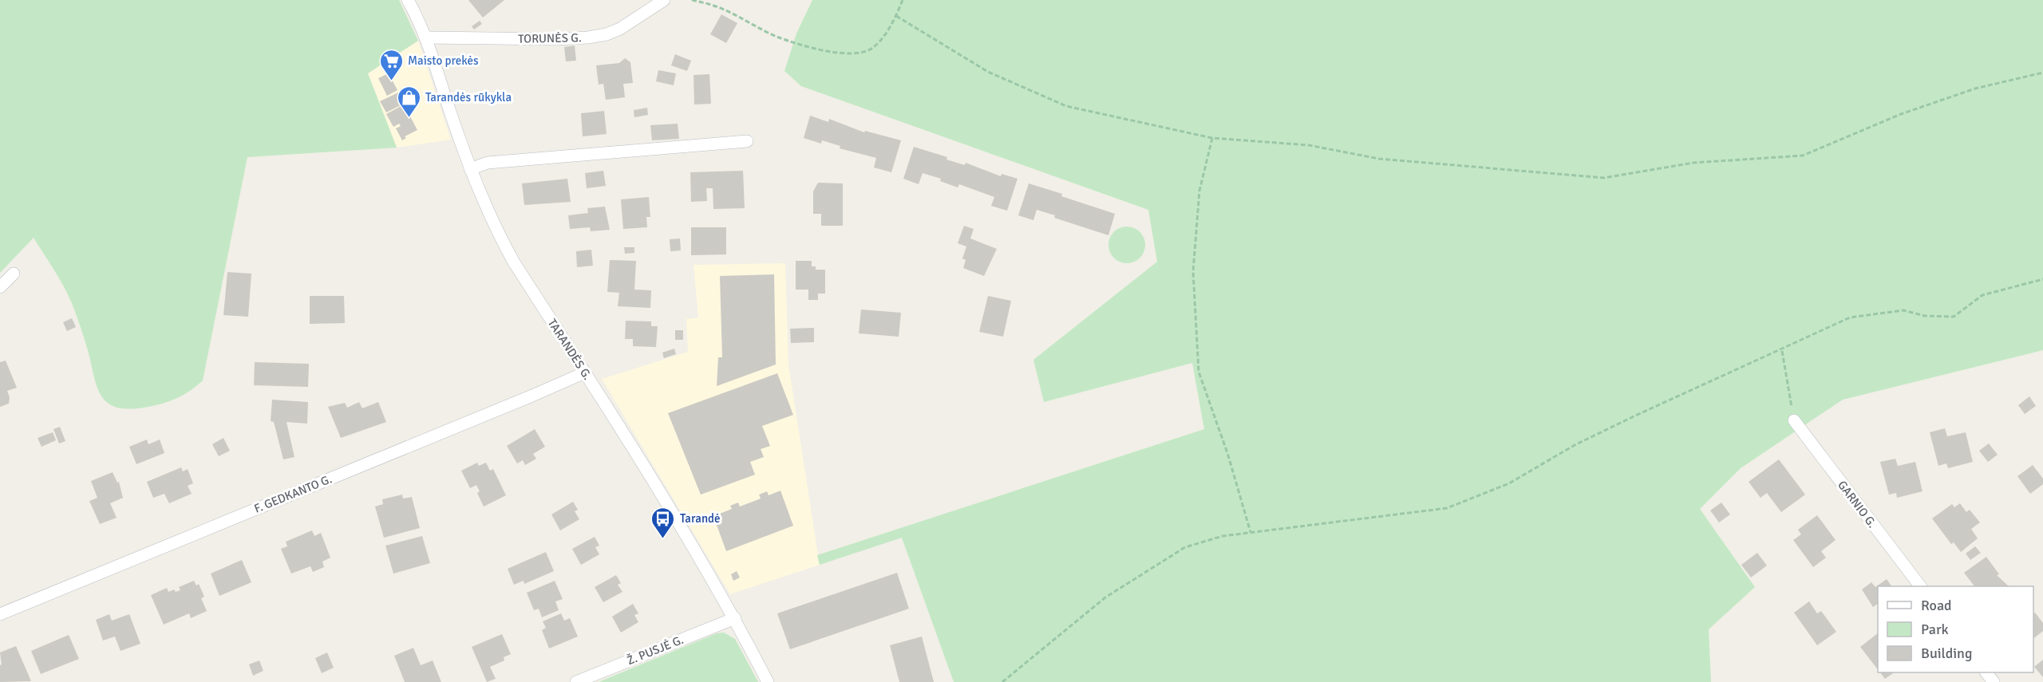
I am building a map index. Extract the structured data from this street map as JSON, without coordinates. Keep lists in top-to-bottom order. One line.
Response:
{"streets":{"street":["TORUNĖS G.","TARANDĖS G.","F. GEDKANTO G.","GARNIO G.","Ž. PUSJĖ G."]},"crossings":[["TORUNĖS G.","TARANDĖS G."],["TARANDĖS G.","F. GEDKANTO G."],["TARANDĖS G.","Ž. PUSJĖ G."]],"places":{"supermarket":["Maisto prekės"],"shop":["Tarandės rūkykla"],"bus stop":["Tarandė"]},"legend":["Road","Park","Building"]}
